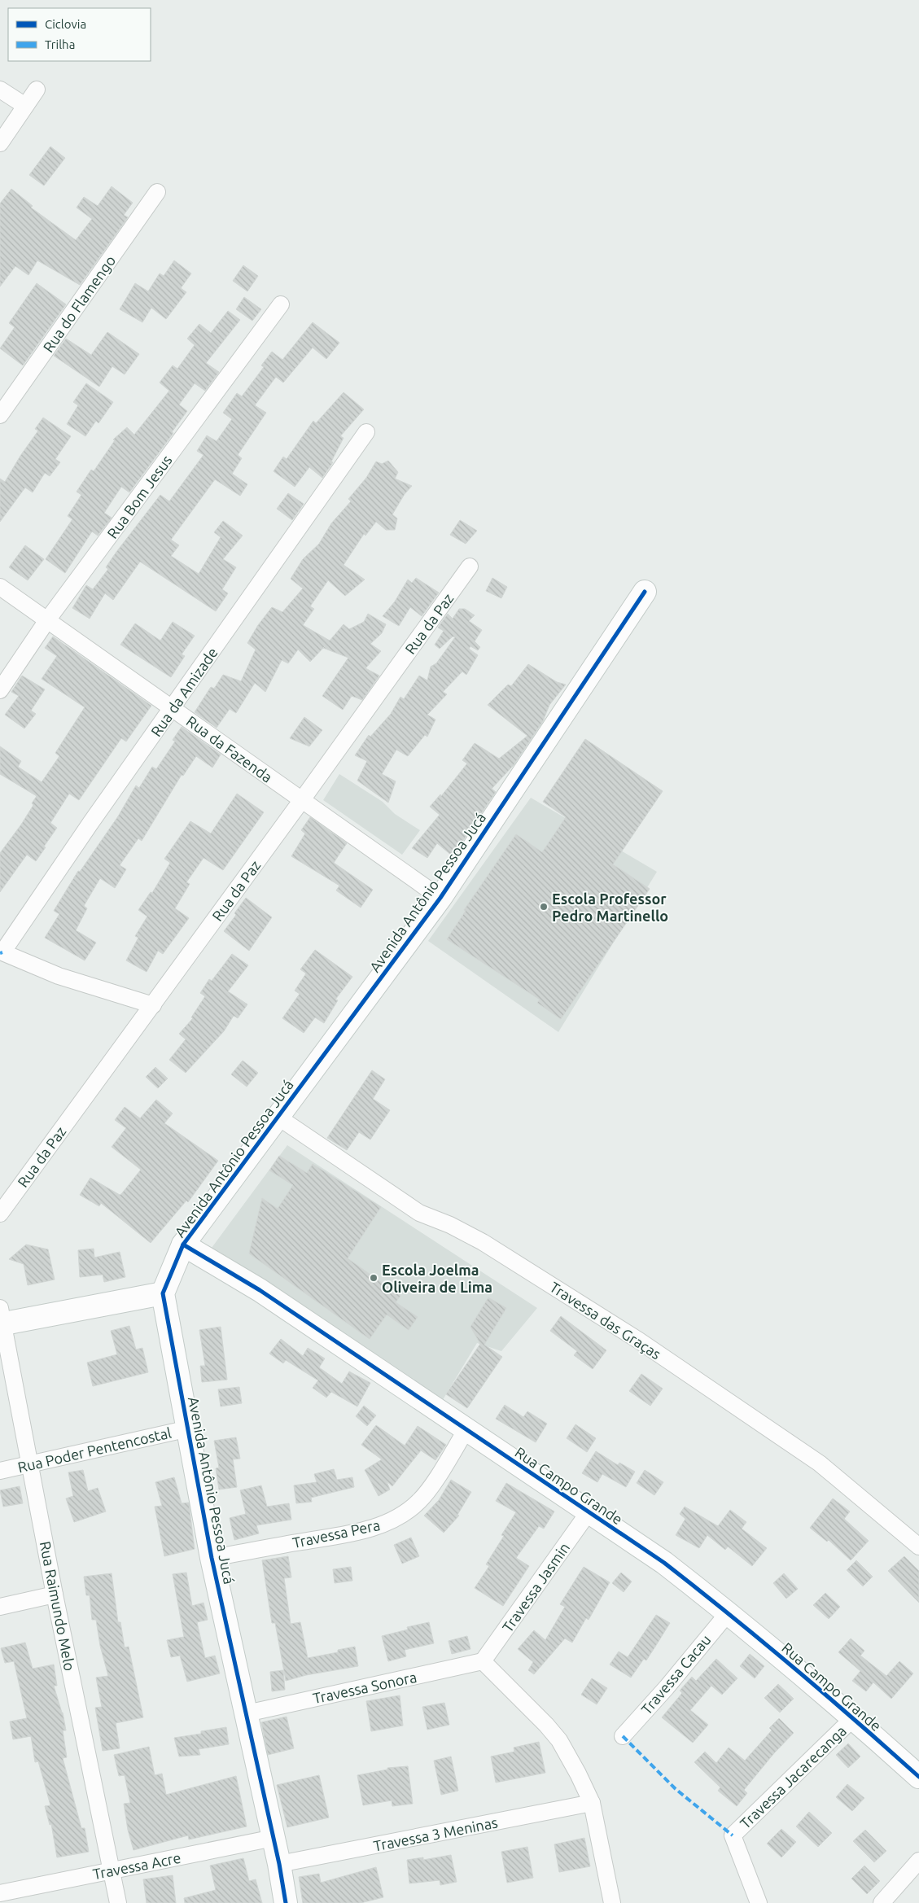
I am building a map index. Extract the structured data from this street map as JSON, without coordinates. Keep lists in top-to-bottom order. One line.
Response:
{"streets":{"street":["Rua do Flamengo","Rua Bom Jesus","Rua da Paz","Rua da Amizade","Rua da Fazenda","Avenida Antônio Pessoa Jucá","Travessa das Graças","Rua Poder Pentencostal","Rua Campo Grande","Travessa Pera","Travessa Jasmin","Rua Raimundo Melo","Travessa Cacau","Travessa Sonora","Travessa Jacarecanga","Travessa 3 Meninas","Travessa Acre"]},"crossings":[["Rua Bom Jesus","Rua da Fazenda"],["Rua da Paz","Rua da Amizade"],["Rua da Paz","Rua da Fazenda"],["Rua da Amizade","Rua da Fazenda"],["Rua da Fazenda","Avenida Antônio Pessoa Jucá"],["Avenida Antônio Pessoa Jucá","Travessa das Graças"],["Avenida Antônio Pessoa Jucá","Rua Poder Pentencostal"],["Avenida Antônio Pessoa Jucá","Rua Campo Grande"],["Avenida Antônio Pessoa Jucá","Travessa Pera"],["Avenida Antônio Pessoa Jucá","Travessa Sonora"],["Avenida Antônio Pessoa Jucá","Travessa 3 Meninas"],["Avenida Antônio Pessoa Jucá","Travessa Acre"],["Rua Poder Pentencostal","Rua Raimundo Melo"],["Rua Campo Grande","Travessa Pera"],["Rua Campo Grande","Travessa Jasmin"],["Rua Campo Grande","Travessa Cacau"],["Rua Campo Grande","Travessa Jacarecanga"],["Travessa Jasmin","Travessa Sonora"],["Rua Raimundo Melo","Travessa Acre"]],"places":["Escola Professor Pedro Martinello","Escola Joelma Oliveira de Lima"],"legend":["Ciclovia","Trilha"]}
